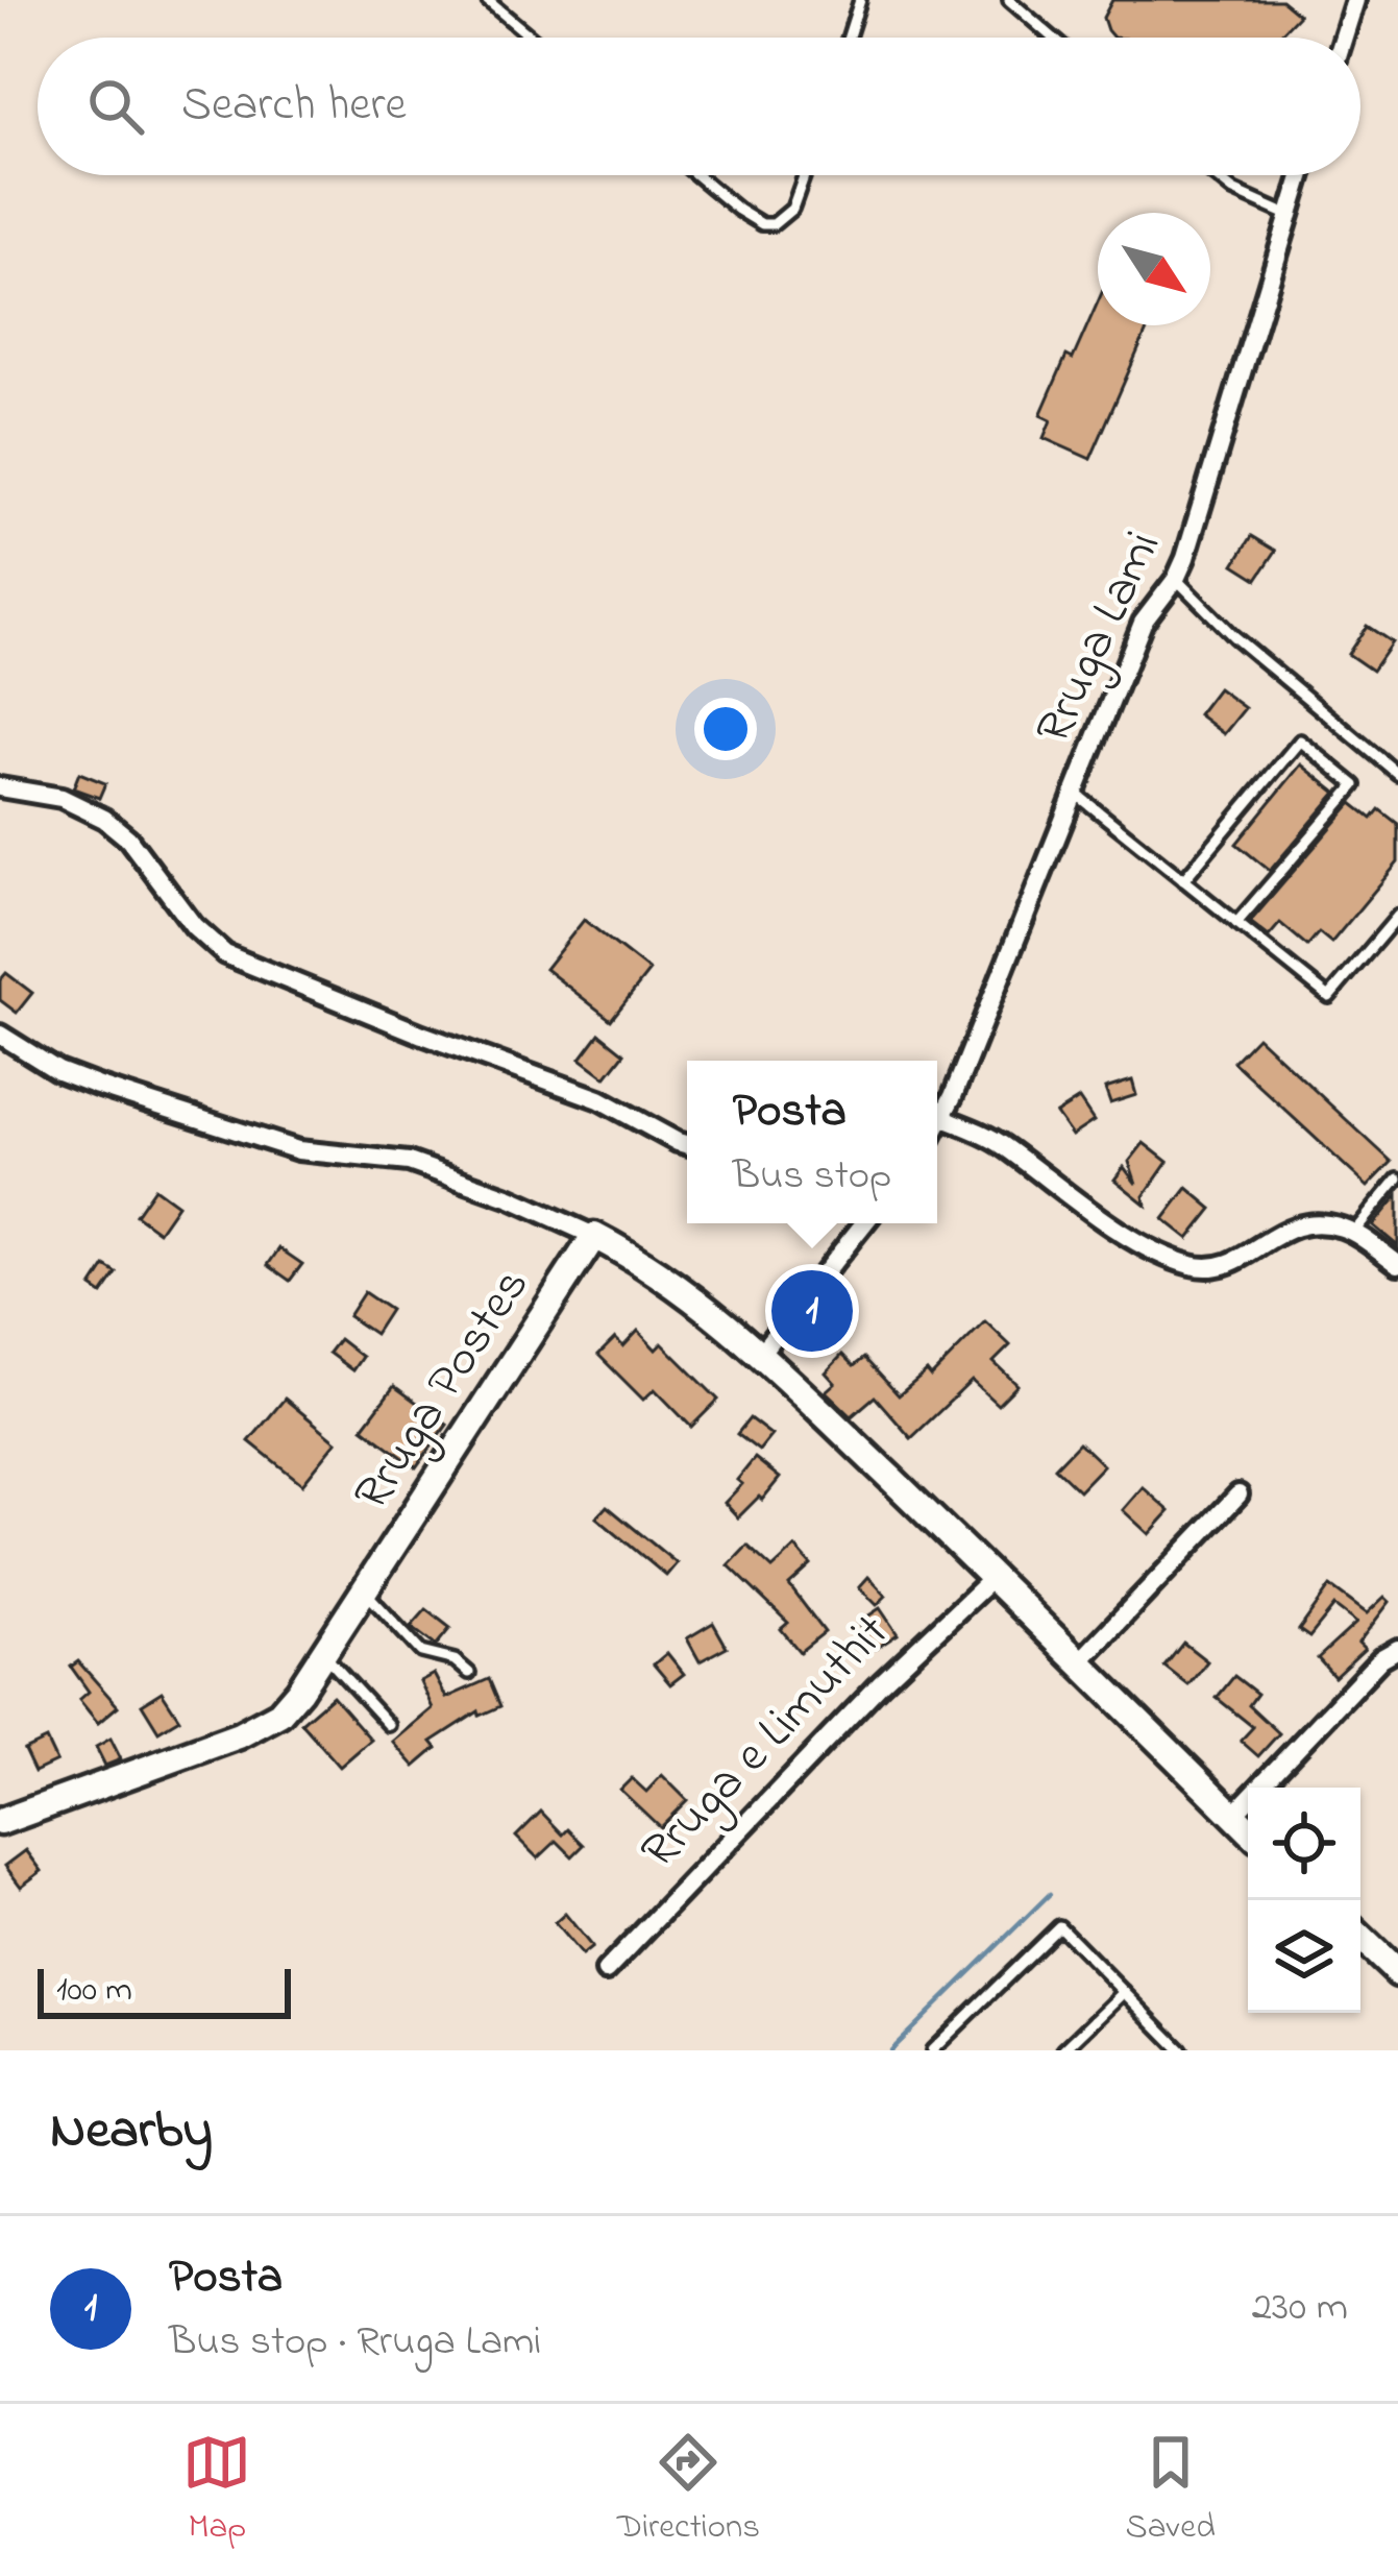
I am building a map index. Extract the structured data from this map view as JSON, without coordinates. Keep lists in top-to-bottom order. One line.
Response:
{"streets":{"street":["Rruga Lami","Rruga Postes","Rruga e Limuthit"]},"scale_bar":"100 m","north":"bottom right","page":{"search":"Search here","popup":["Posta","Bus stop"],"pins":"1","scale":"100 m","heading":"Nearby","list":[{"mark":"1","name":"Posta","note":"Bus stop · Rruga Lami","value":"230 m"}],"nav":["Map","Directions","Saved"]}}
